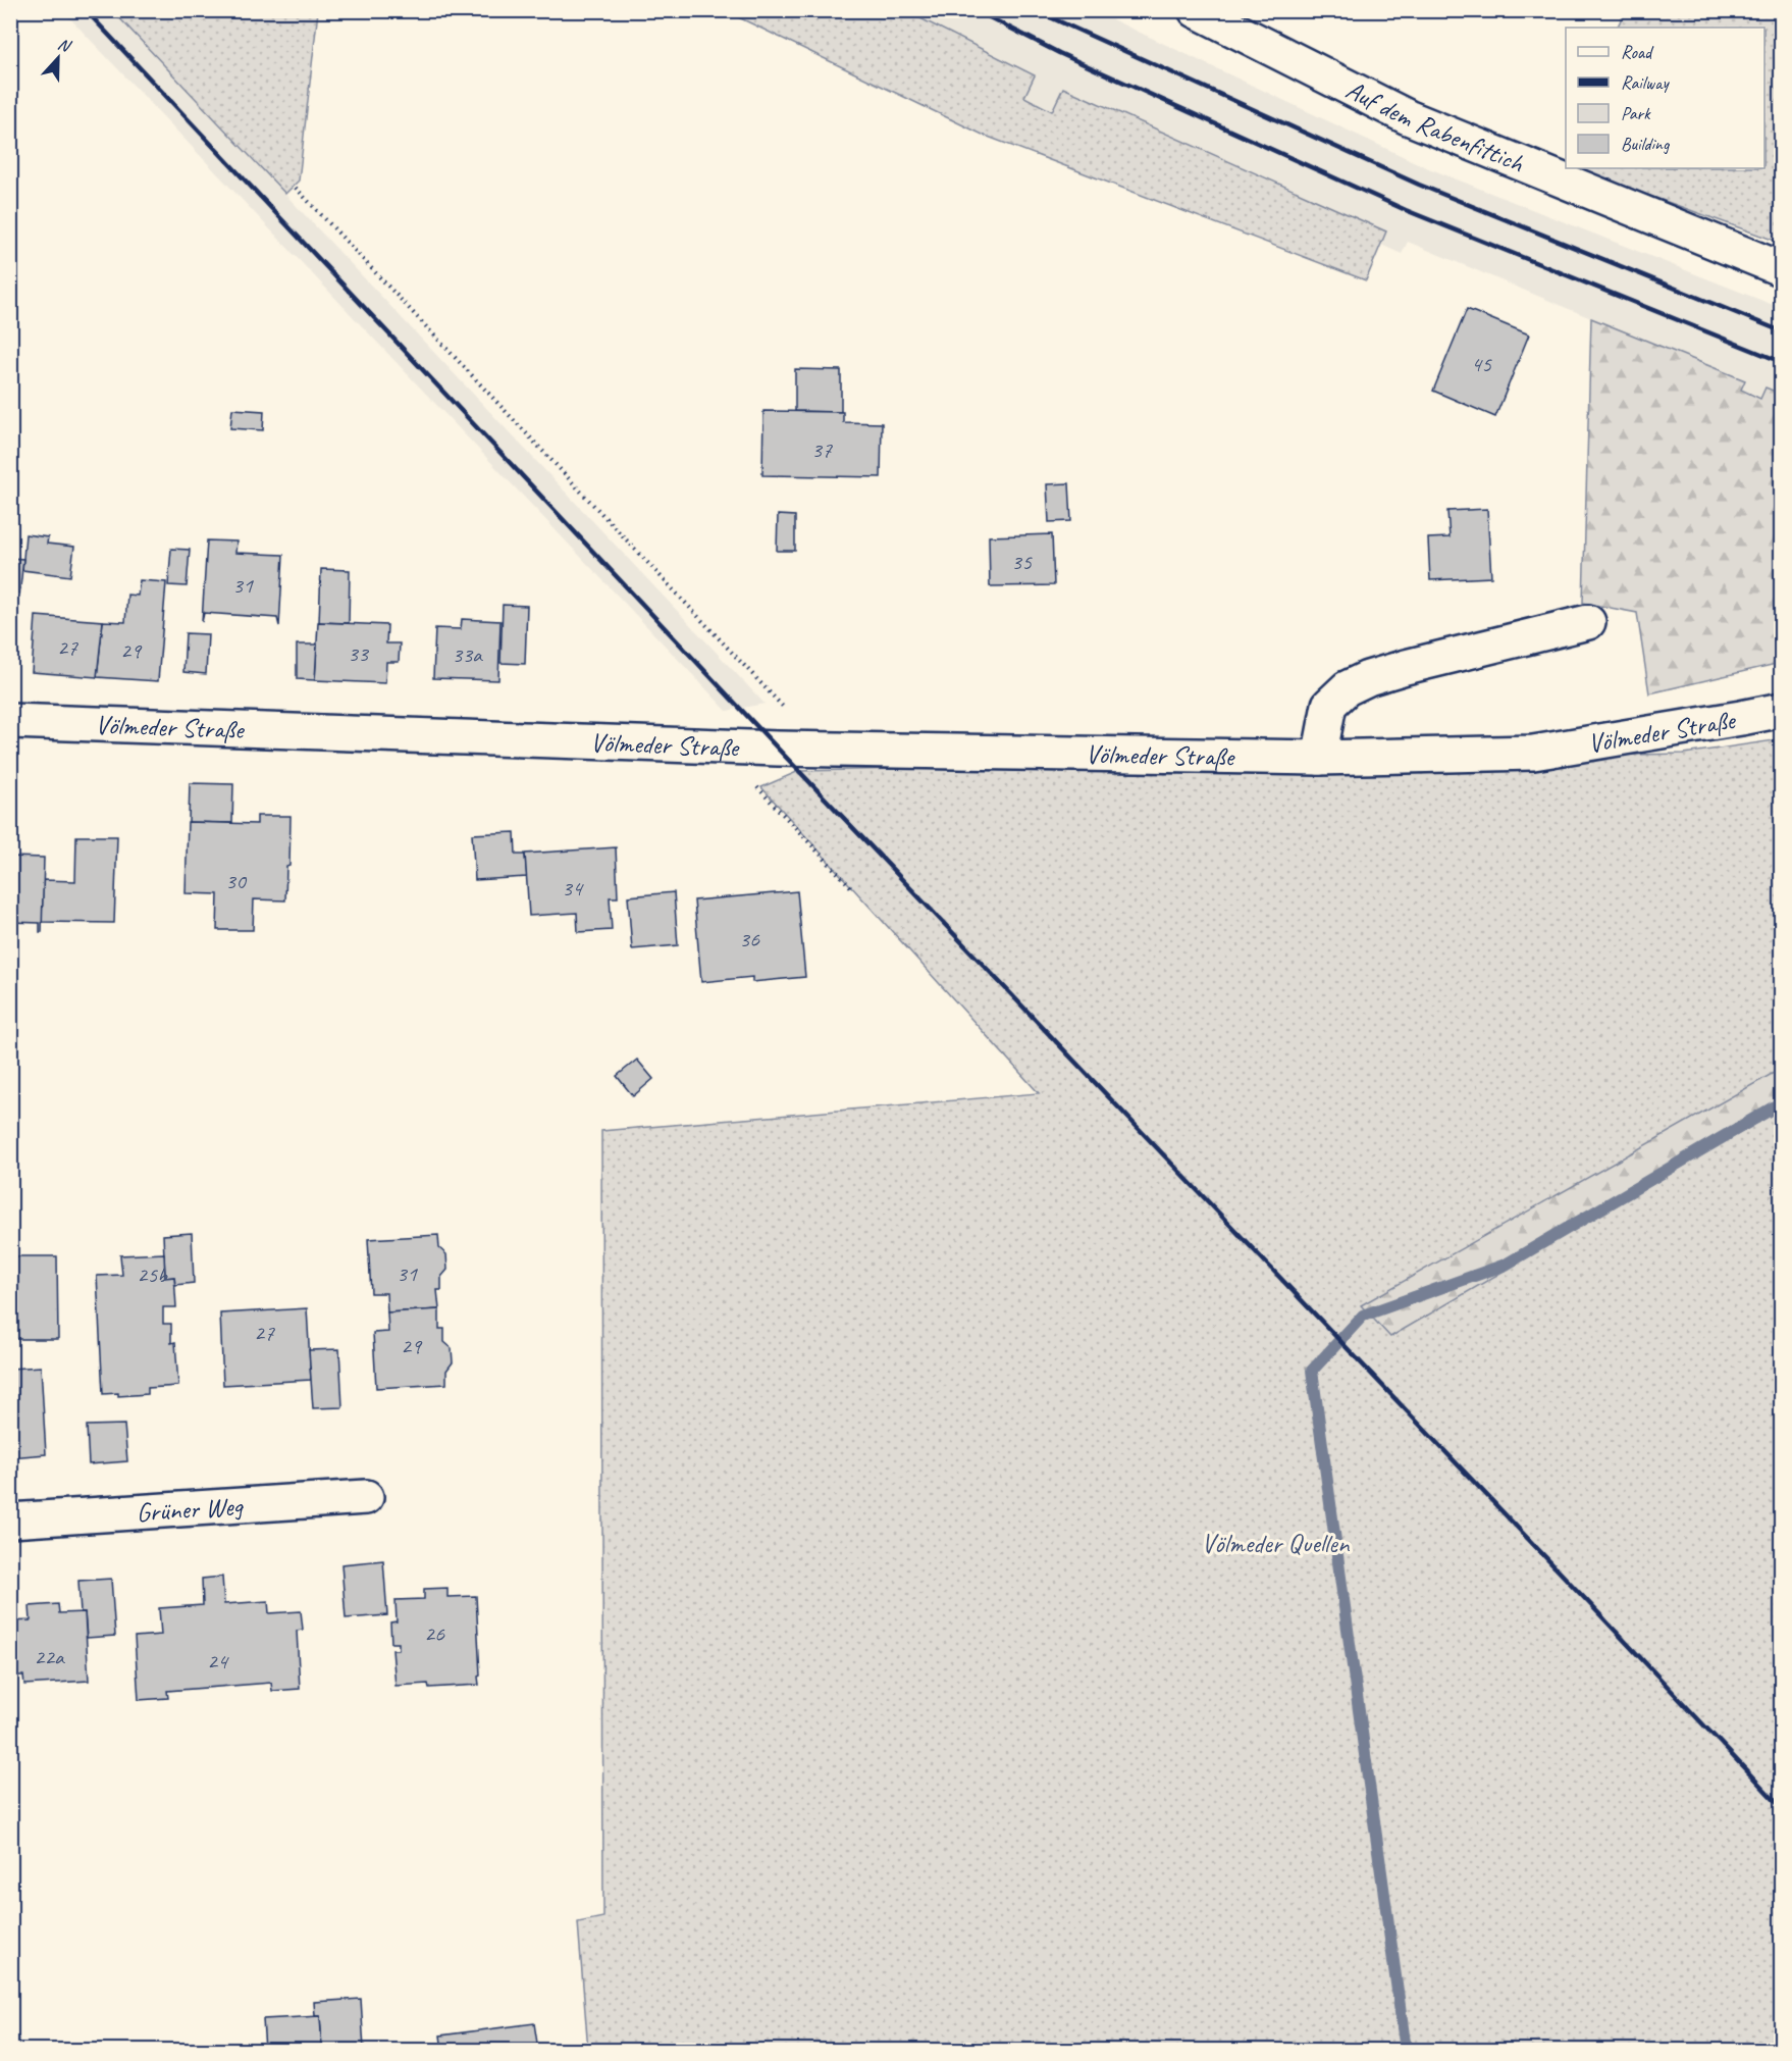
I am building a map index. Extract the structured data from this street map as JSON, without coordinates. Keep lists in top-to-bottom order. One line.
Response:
{"streets":{"street":["Auf dem Rabenfittich","Völmeder Straße","Grüner Weg"]},"parks":["Völmeder Quellen"],"house_numbers":["45","37","35","31","27","29","33","33a","30","34","36","31","25b","27","29","26","22a","24"],"legend":["Road","Railway","Park","Building"],"north":"top"}
